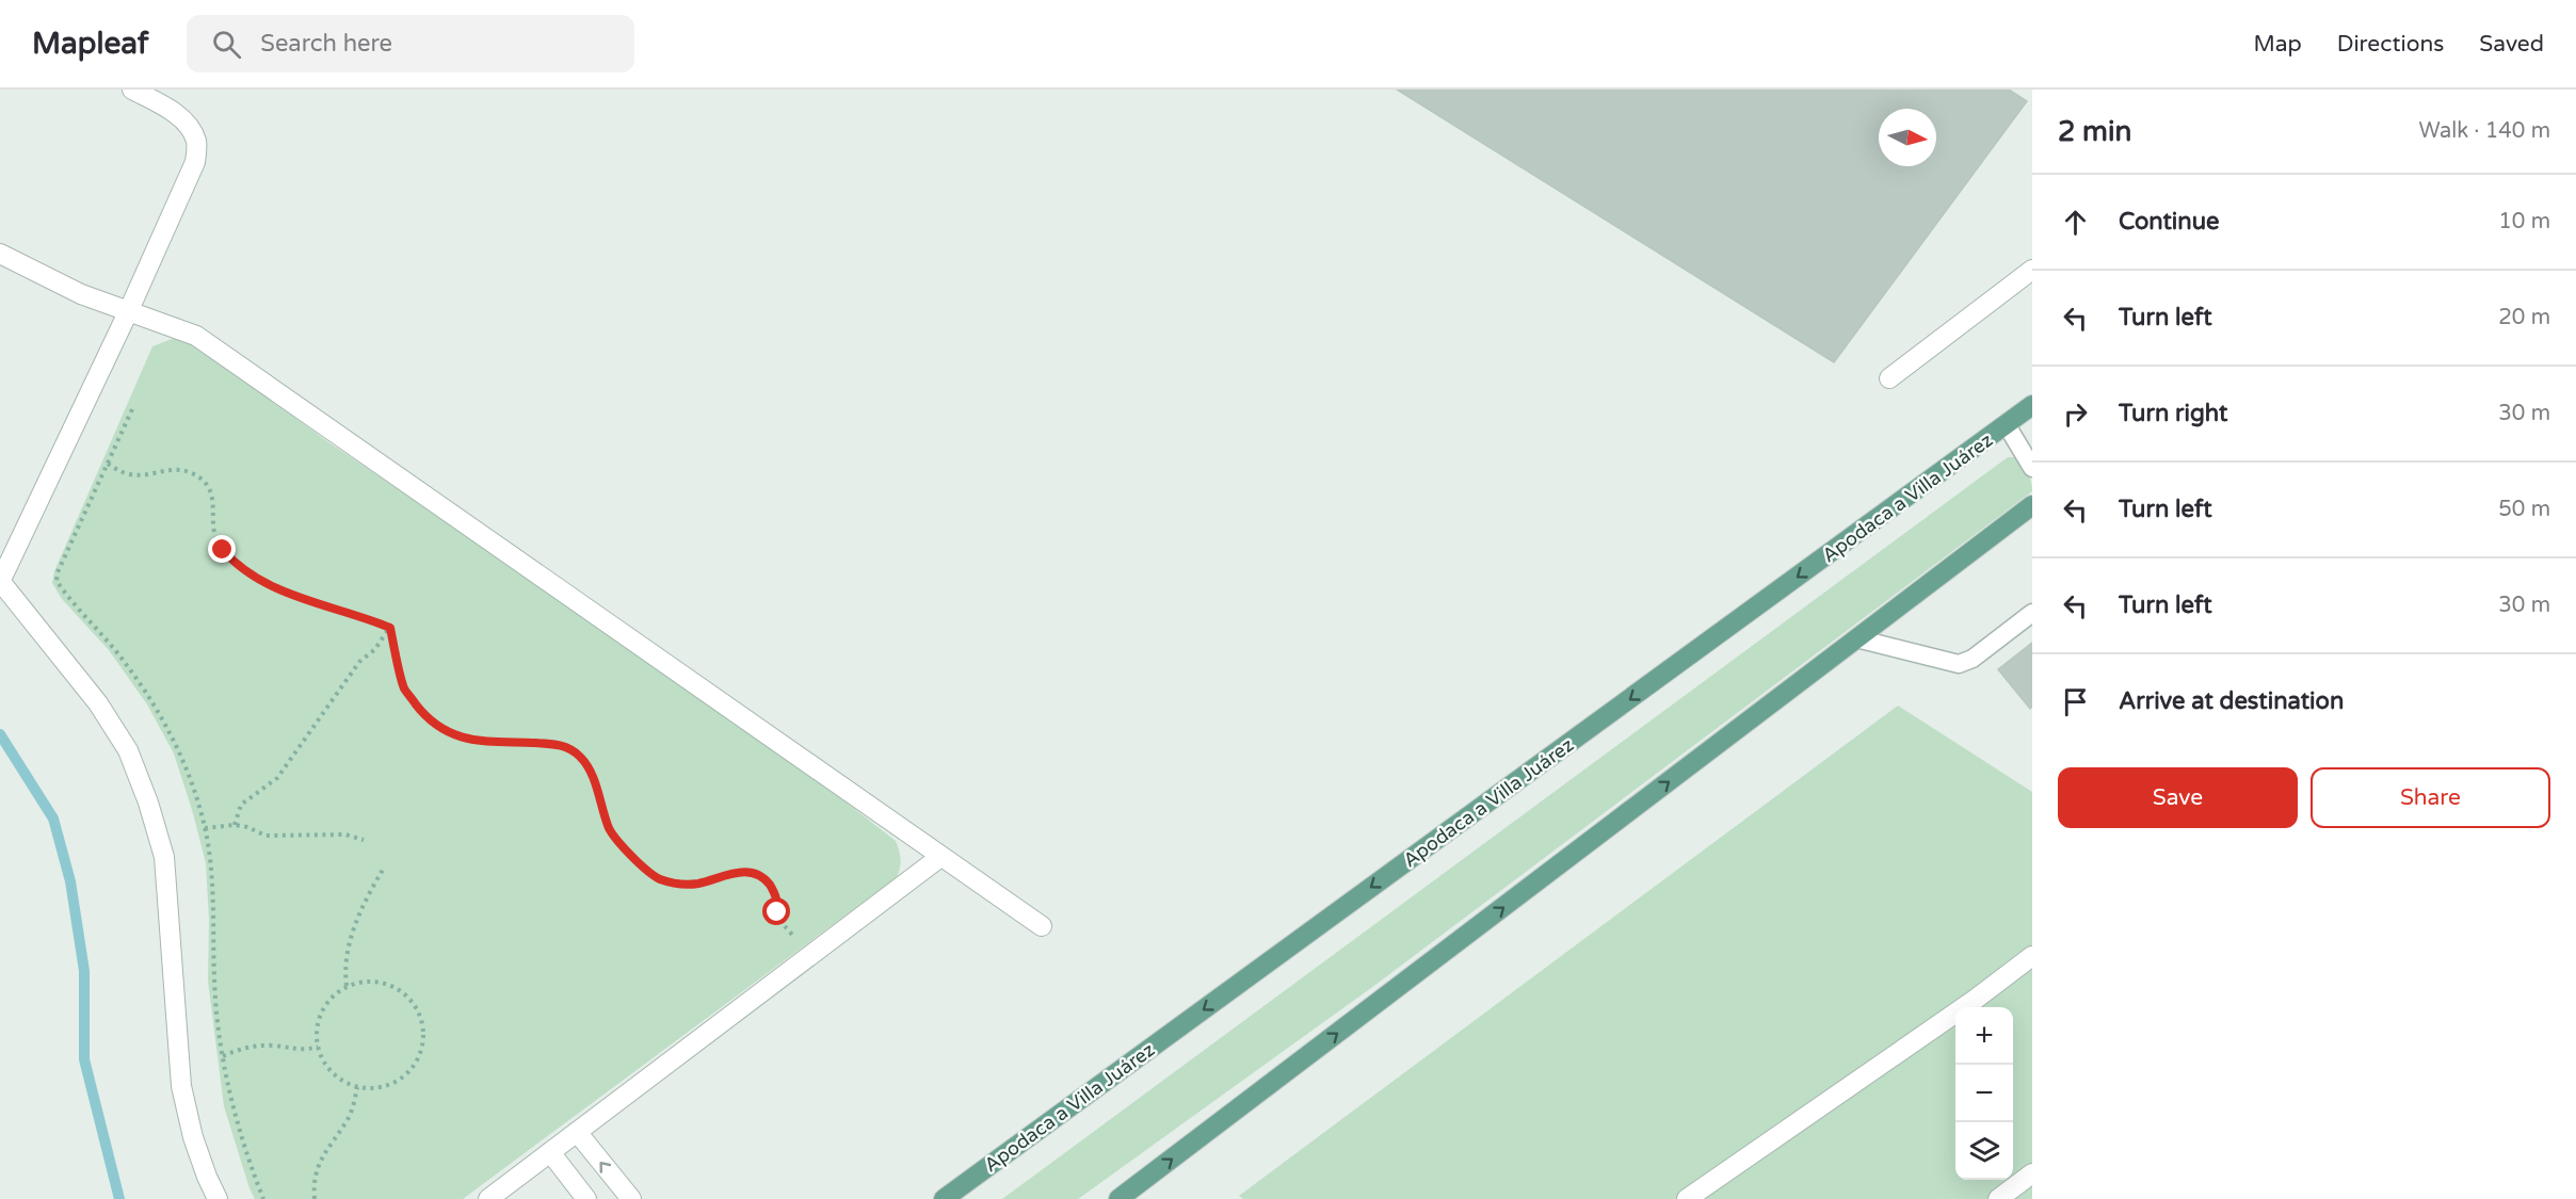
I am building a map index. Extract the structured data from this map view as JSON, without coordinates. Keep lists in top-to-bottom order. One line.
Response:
{"streets":{"main road":["Apodaca a Villa Juárez"]},"north":"right","page":{"header":"Mapleaf","search":"Search here","nav":["Map","Directions","Saved"],"heading":["2 min","Walk · 140 m"],"list":[["Continue","10 m"],["Turn left","20 m"],["Turn right","30 m"],["Turn left","50 m"],["Turn left","30 m"],"Arrive at destination"],"buttons":["Save","Share"],"map_buttons":["+","−"]}}
